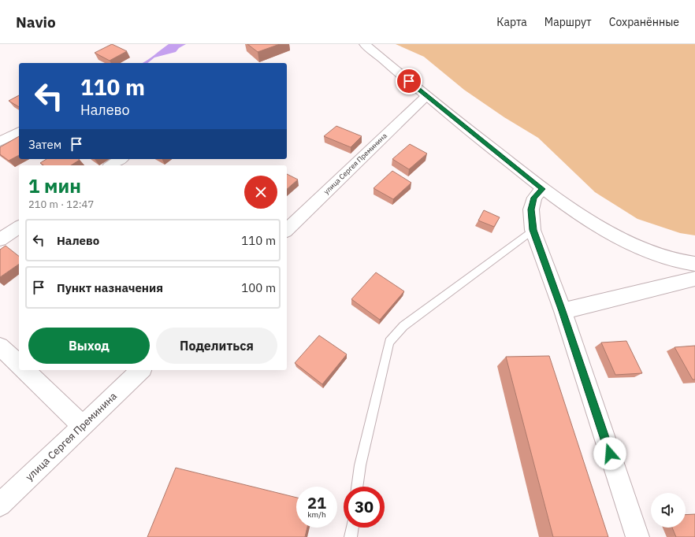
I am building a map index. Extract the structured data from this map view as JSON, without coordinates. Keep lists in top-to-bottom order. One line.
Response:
{"streets":{"street":["улица Сергея Преминина"]},"page":{"header":"Navio","nav":["Карта","Маршрут","Сохранённые"],"turn":["110 m","Налево"],"then":"Затем","heading":["1 мин","210 m · 12:47"],"list":[{"name":"Налево","value":"110 m"},{"name":"Пункт назначения","value":"100 m"}],"buttons":["Выход","Поделиться"],"speed":"21 km/h","limit":"30"}}
